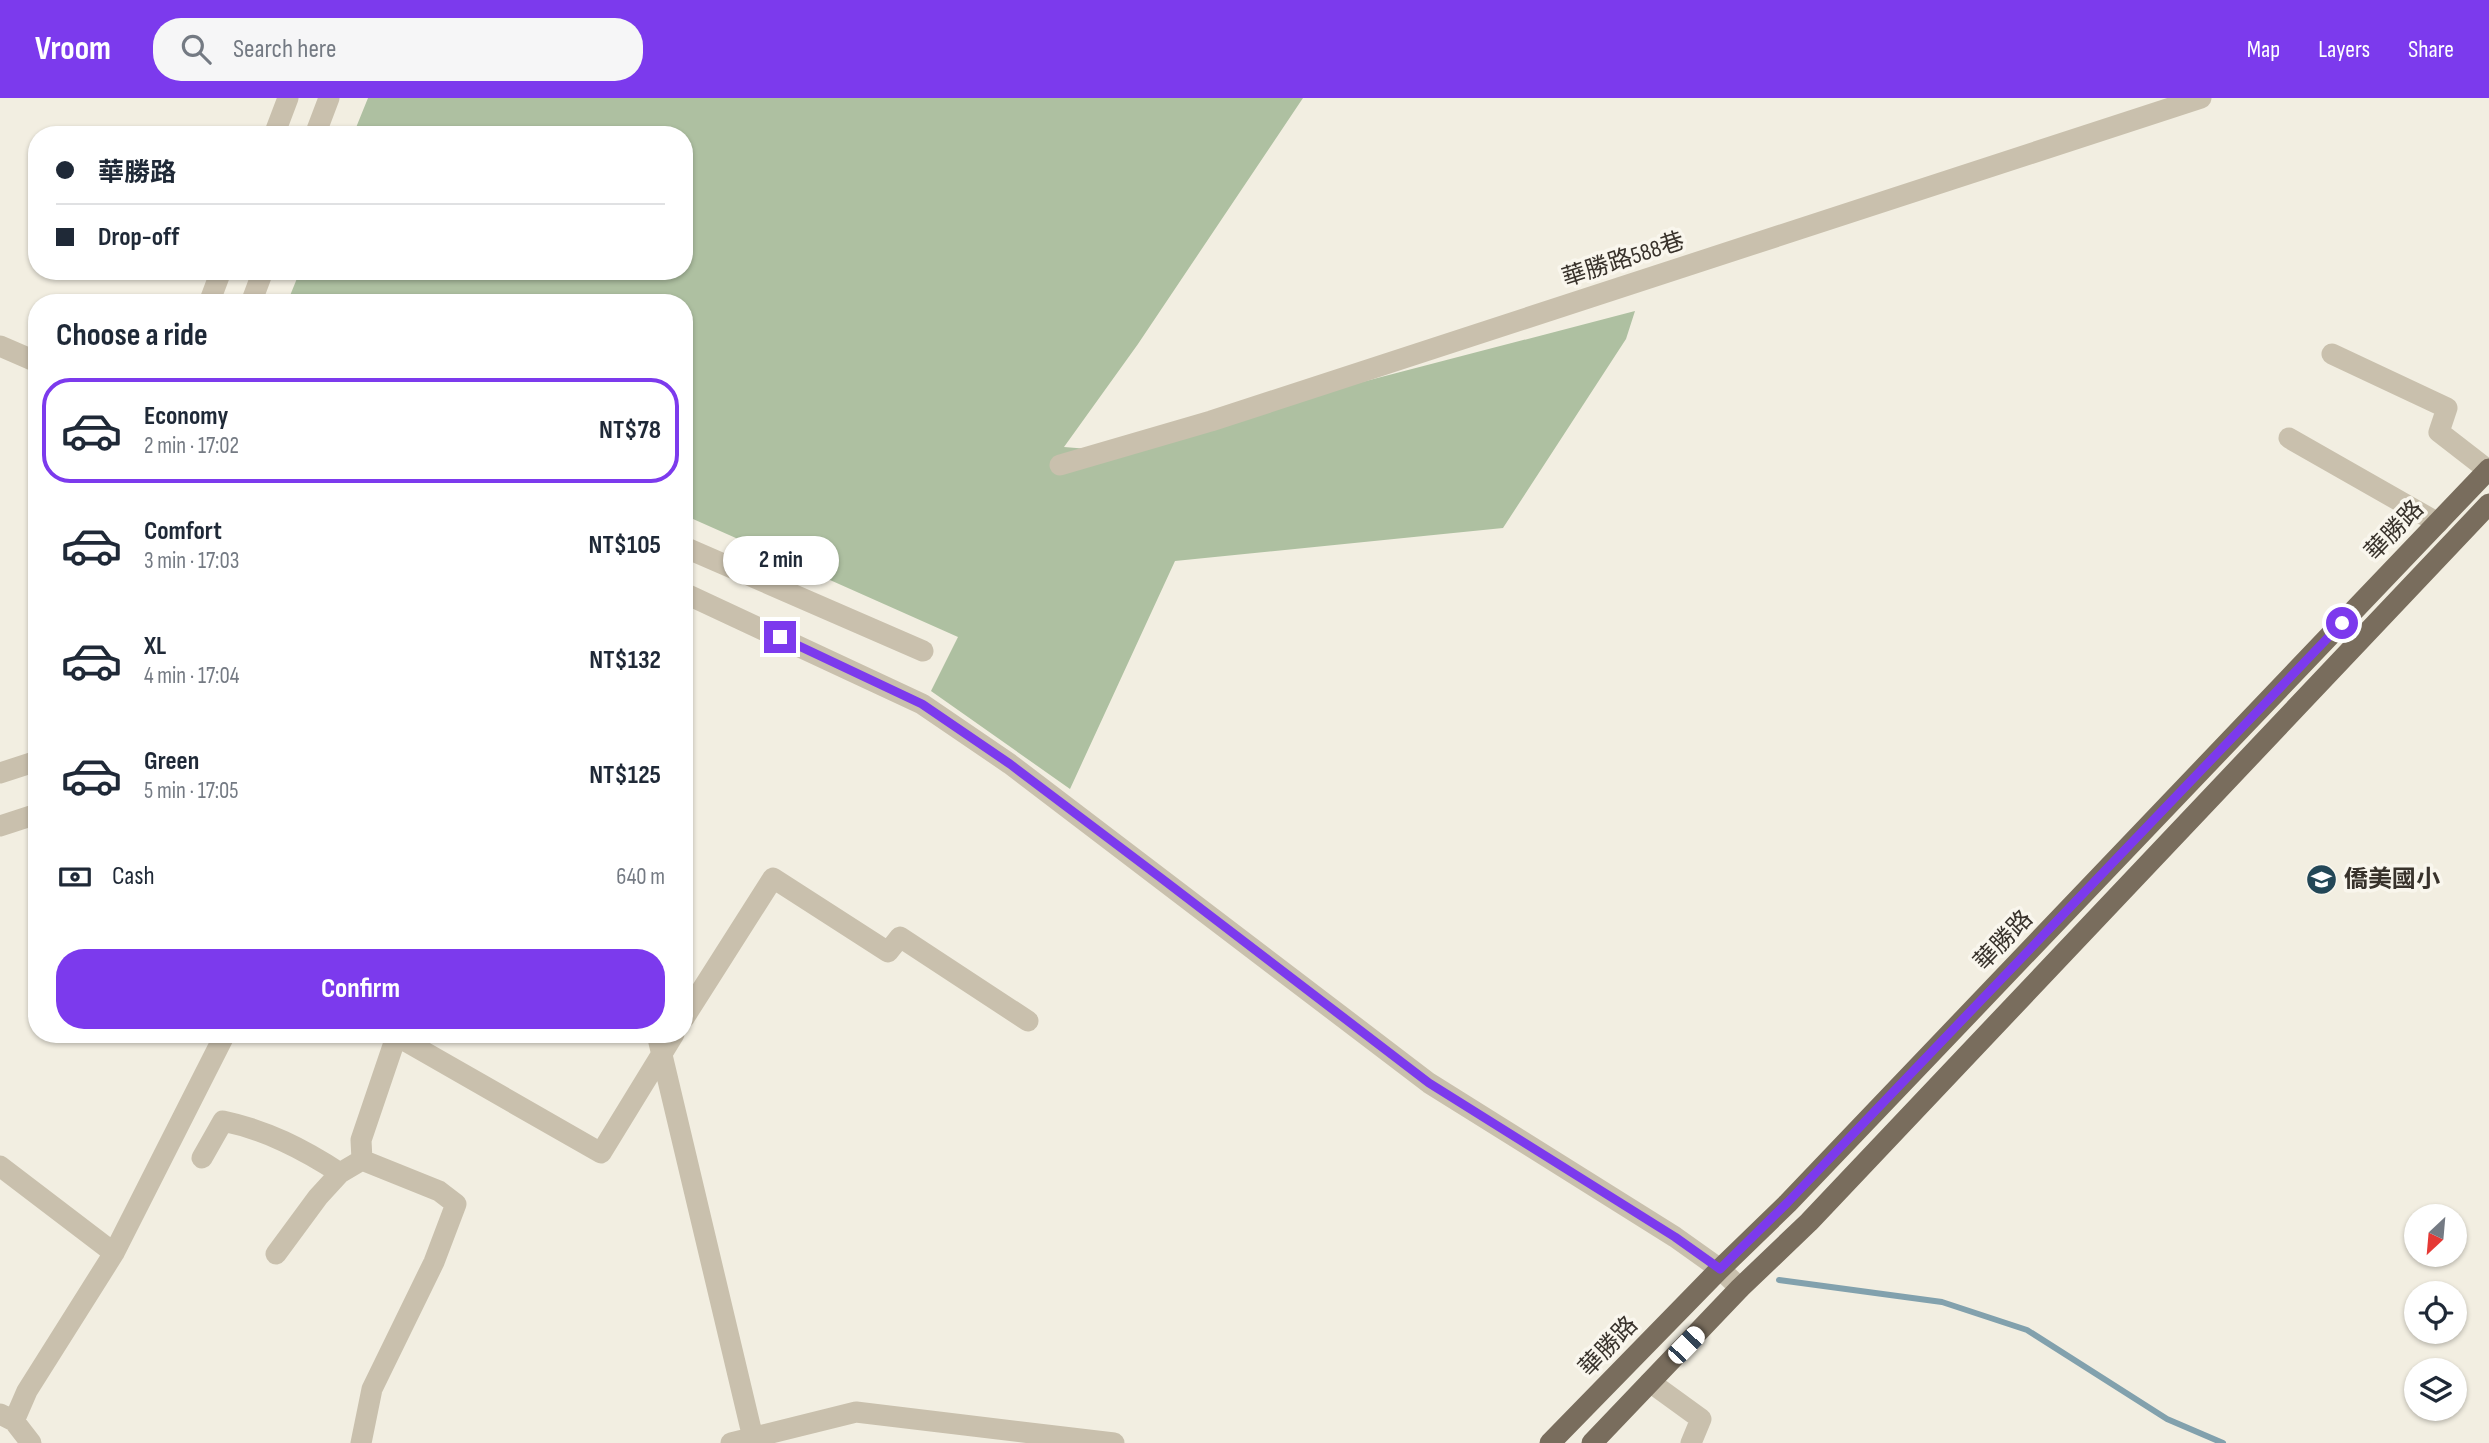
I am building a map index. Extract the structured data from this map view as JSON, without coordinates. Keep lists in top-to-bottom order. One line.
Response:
{"streets":{"main road":["華勝路"],"street":["華勝路588巷"]},"places":{"school or university":["僑美國小"]},"north":"bottom left","page":{"header":"Vroom","search":"Search here","nav":["Map","Layers","Share"],"banner":["華勝路","Drop-off"],"heading":"Choose a ride","list":[{"name":"Economy","note":"2 min · 17:02","value":"NT$78"},{"name":"Comfort","note":"3 min · 17:03","value":"NT$105"},{"name":"XL","note":"4 min · 17:04","value":"NT$132"},{"name":"Green","note":"5 min · 17:05","value":"NT$125"}],"bubble":"2 min","pay":["Cash","640 m"],"buttons":"Confirm"}}
